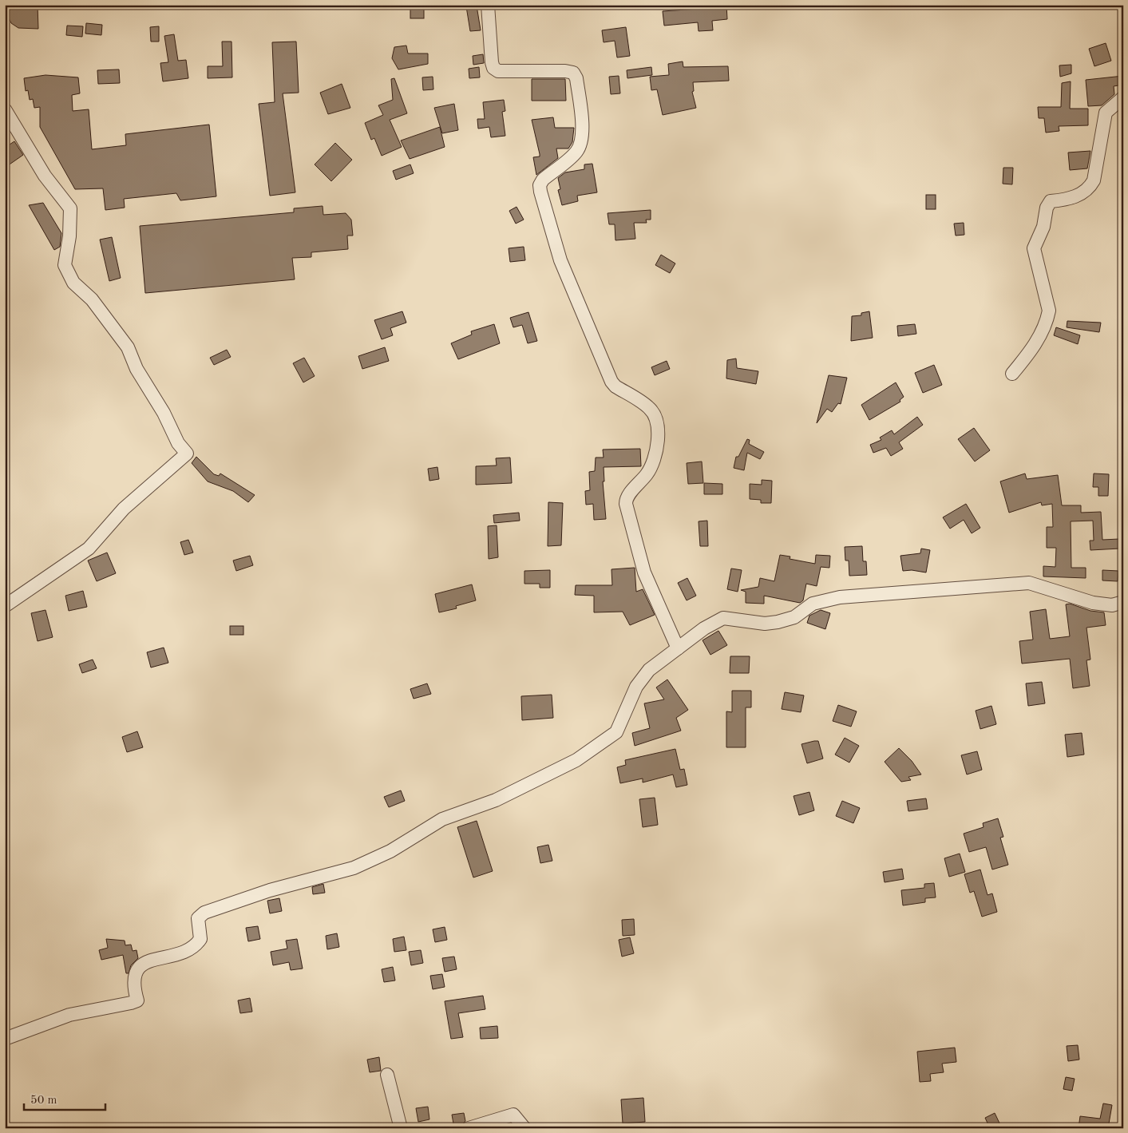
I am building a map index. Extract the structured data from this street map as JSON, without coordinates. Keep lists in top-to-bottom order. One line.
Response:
{"scale_bar":"50 m"}
